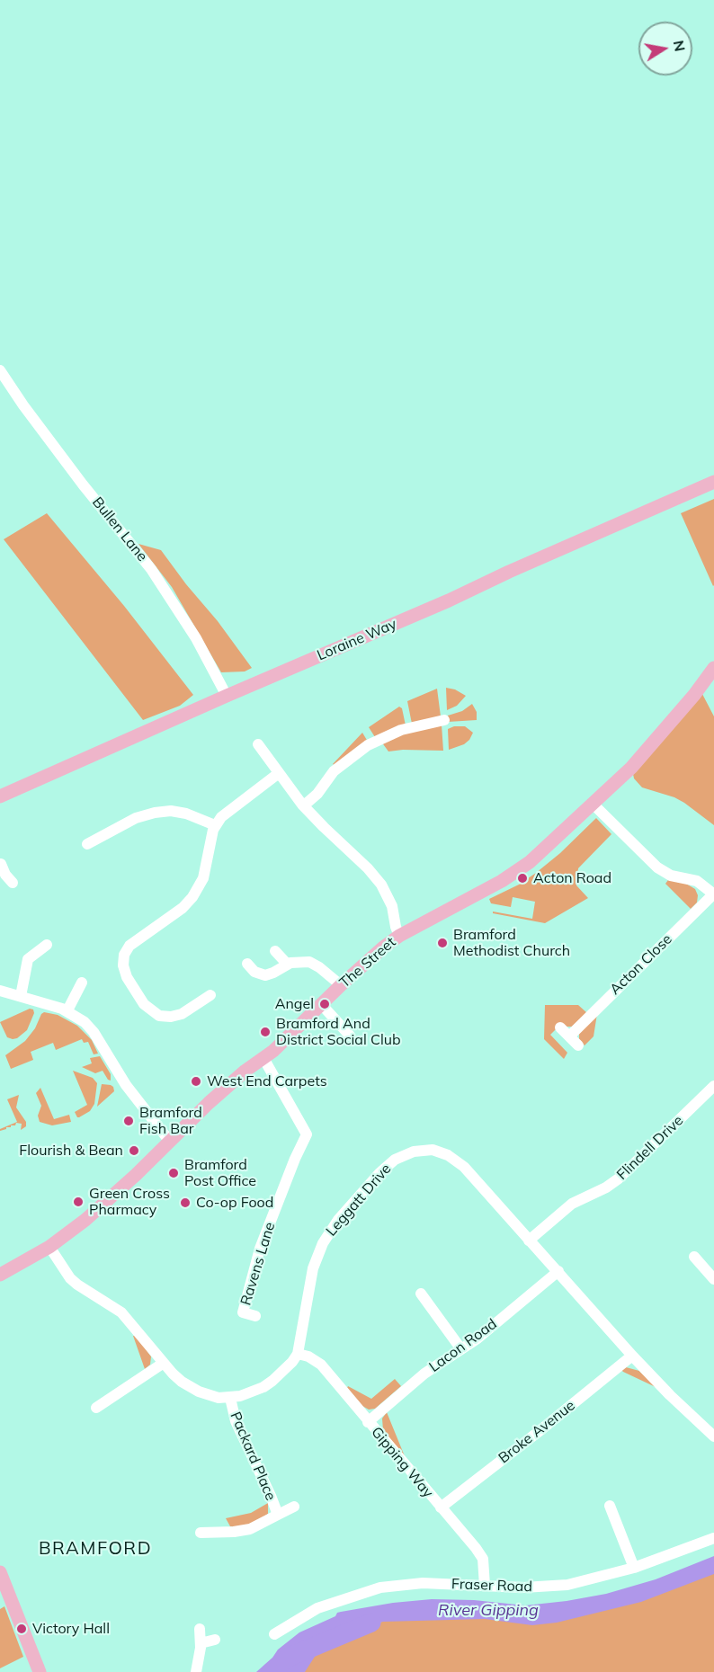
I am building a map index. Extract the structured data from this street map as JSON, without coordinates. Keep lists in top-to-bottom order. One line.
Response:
{"streets":{"main road":["Loraine Way","The Street"],"street":["Bullen Lane","Acton Close","Flindell Drive","Leggatt Drive","Ravens Lane","Lacon Road","Broke Avenue","Packard Place","Gipping Way","Fraser Road"]},"crossings":[["Bullen Lane","Loraine Way"],["The Street","Ravens Lane"],["Flindell Drive","Leggatt Drive"],["Leggatt Drive","Lacon Road"],["Leggatt Drive","Broke Avenue"],["Leggatt Drive","Gipping Way"],["Lacon Road","Gipping Way"],["Broke Avenue","Gipping Way"],["Gipping Way","Fraser Road"]],"districts":["BRAMFORD"],"water":["River Gipping"],"places":["Acton Road","Bramford Methodist Church","Angel","Bramford And District Social Club","West End Carpets","Bramford Fish Bar","Flourish & Bean","Bramford Post Office","Green Cross Pharmacy","Co-op Food","Victory Hall"],"north":"right"}
